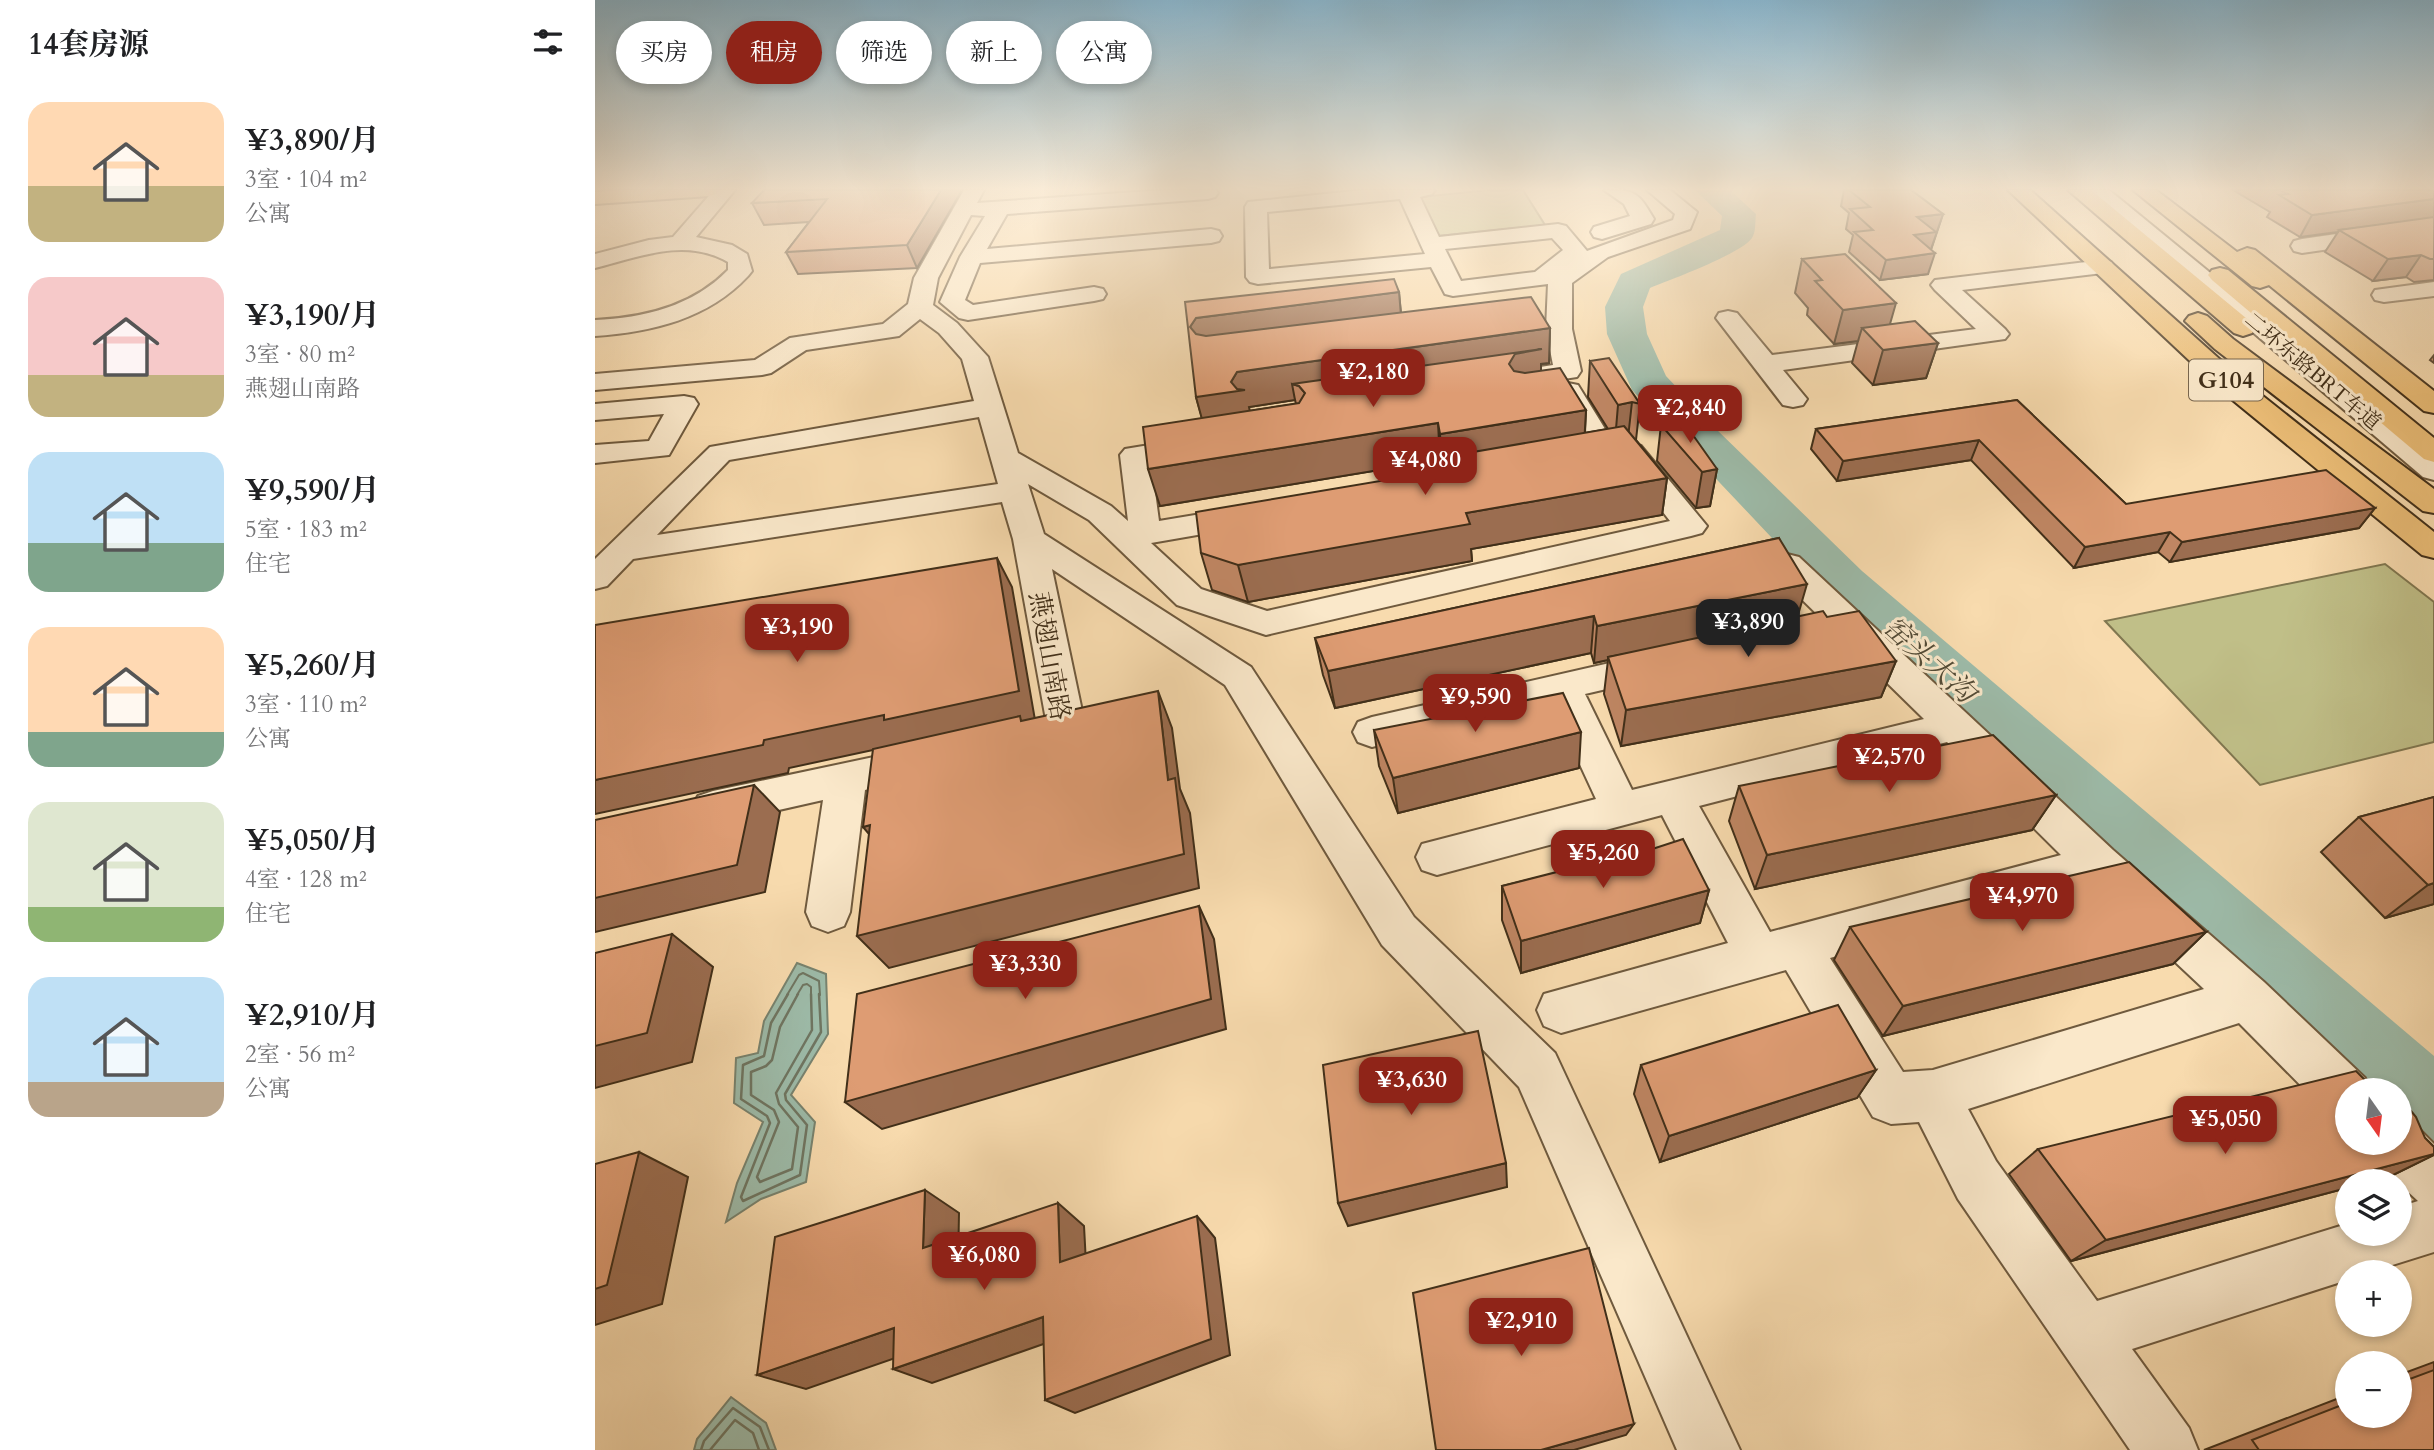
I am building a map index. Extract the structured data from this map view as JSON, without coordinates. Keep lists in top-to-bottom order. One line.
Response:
{"streets":{"main road":["G104"],"street":["二环东路BRT车道","燕翅山南路"]},"water":["窑头大沟"],"north":"bottom","page":{"heading":"14套房源","chip":["买房","租房","筛选","新上","公寓"],"list":[{"name":"¥3,890/月","note":"3室 · 104 m² · 公寓"},{"name":"¥3,190/月","note":"3室 · 80 m² · 燕翅山南路"},{"name":"¥9,590/月","note":"5室 · 183 m² · 住宅"},{"name":"¥5,260/月","note":"3室 · 110 m² · 公寓"},{"name":"¥5,050/月","note":"4室 · 128 m² · 住宅"},{"name":"¥2,910/月","note":"2室 · 56 m² · 公寓"}],"price":["¥2,180","¥2,840","¥4,080","¥3,890","¥3,190","¥9,590","¥2,570","¥5,260","¥4,970","¥3,330","¥3,630","¥5,050","¥6,080","¥2,910"],"map_buttons":["+","−"]}}
